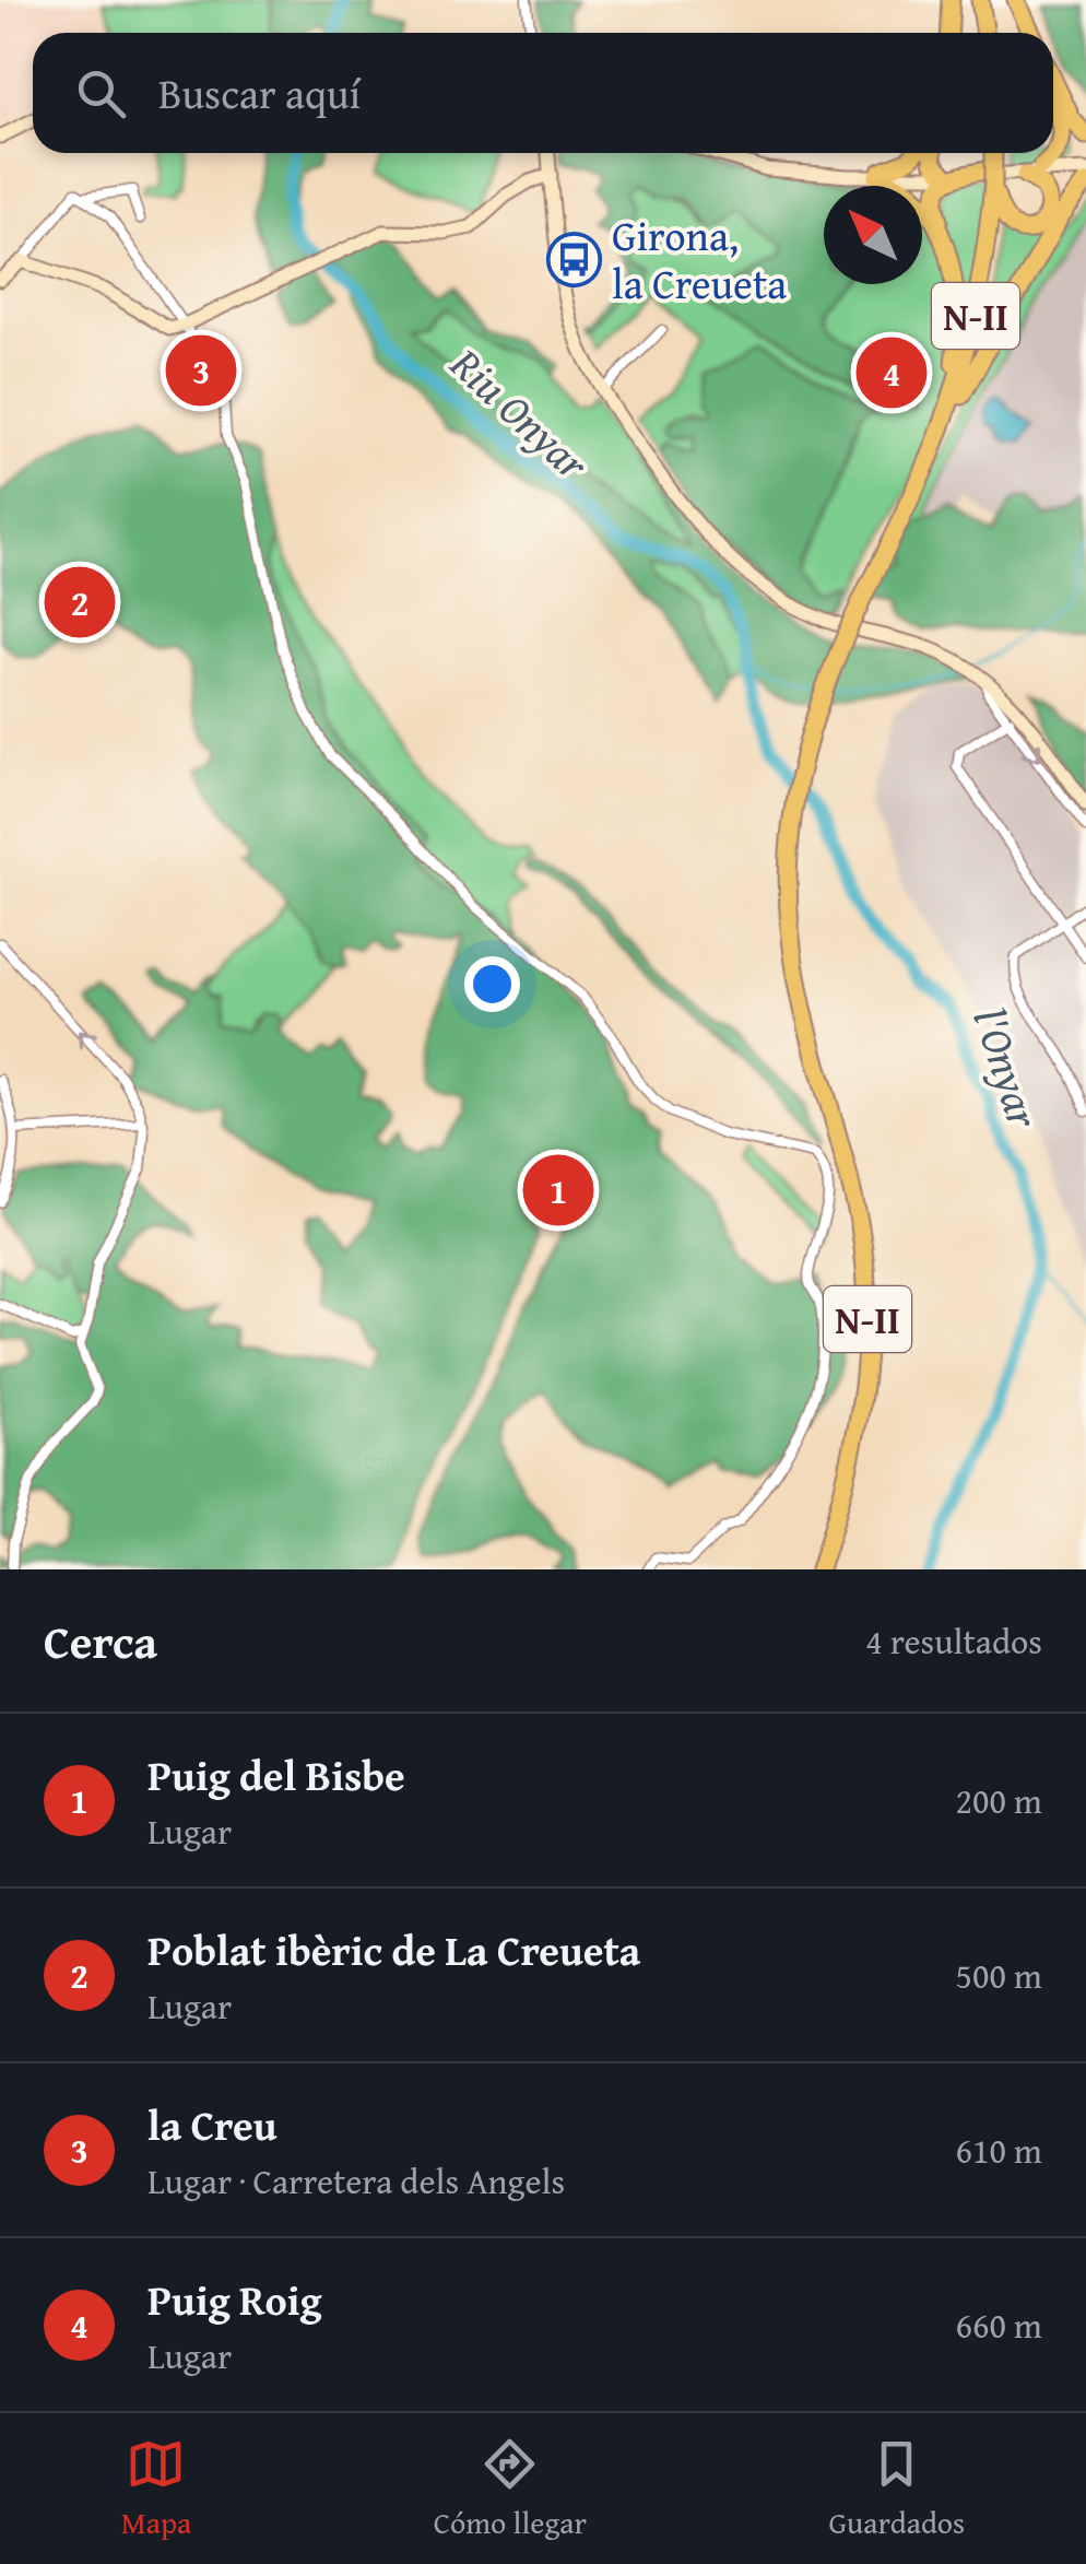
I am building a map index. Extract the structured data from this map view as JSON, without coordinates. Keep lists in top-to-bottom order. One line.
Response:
{"streets":{"highway":["N-II"]},"water":["Riu Onyar","l'Onyar"],"places":{"bus stop":["Girona, la Creueta"]},"north":"top left","page":{"search":"Buscar aquí","pins":["3","4","2","1"],"heading":["Cerca","4 resultados"],"list":[{"mark":"1","name":"Puig del Bisbe","note":"Lugar","value":"200 m"},{"mark":"2","name":"Poblat ibèric de La Creueta","note":"Lugar","value":"500 m"},{"mark":"3","name":"la Creu","note":"Lugar · Carretera dels Angels","value":"610 m"},{"mark":"4","name":"Puig Roig","note":"Lugar","value":"660 m"}],"nav":["Mapa","Cómo llegar","Guardados"]}}
